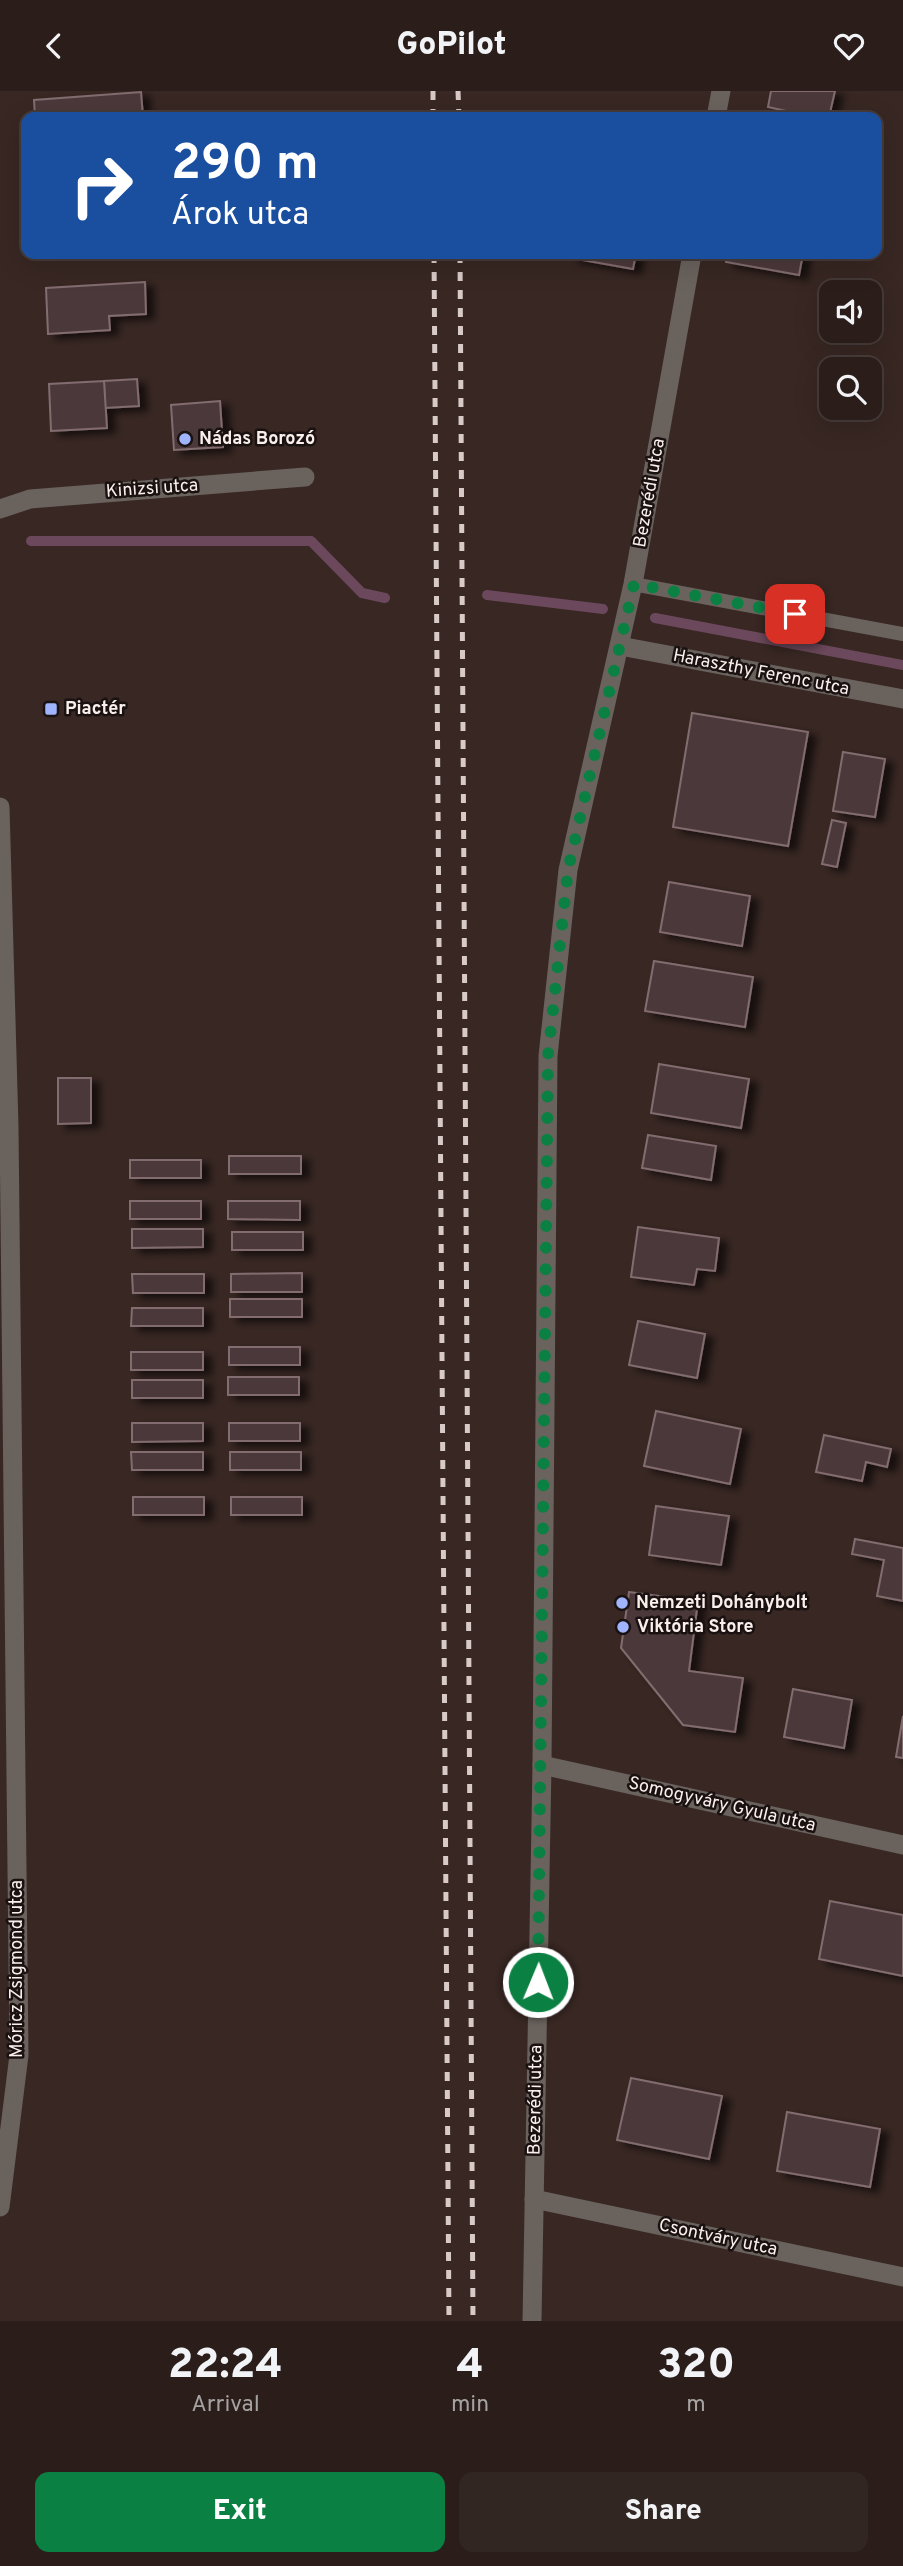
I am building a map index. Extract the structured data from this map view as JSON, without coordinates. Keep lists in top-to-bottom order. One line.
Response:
{"streets":{"street":["Kinizsi utca","Bezerédi utca","Haraszthy Ferenc utca","Somogyváry Gyula utca","Móricz Zsigmond utca","Csontváry utca"]},"crossings":[["Bezerédi utca","Haraszthy Ferenc utca"],["Bezerédi utca","Somogyváry Gyula utca"],["Bezerédi utca","Csontváry utca"]],"places":{"other":["Nádas Borozó","Nemzeti Dohánybolt","Viktória Store"],"transit":["Piactér"]},"page":{"header":"GoPilot","turn":["290 m","Árok utca"],"eta":["22:24","Arrival","4","min","320","m"],"buttons":["Exit","Share"]}}
